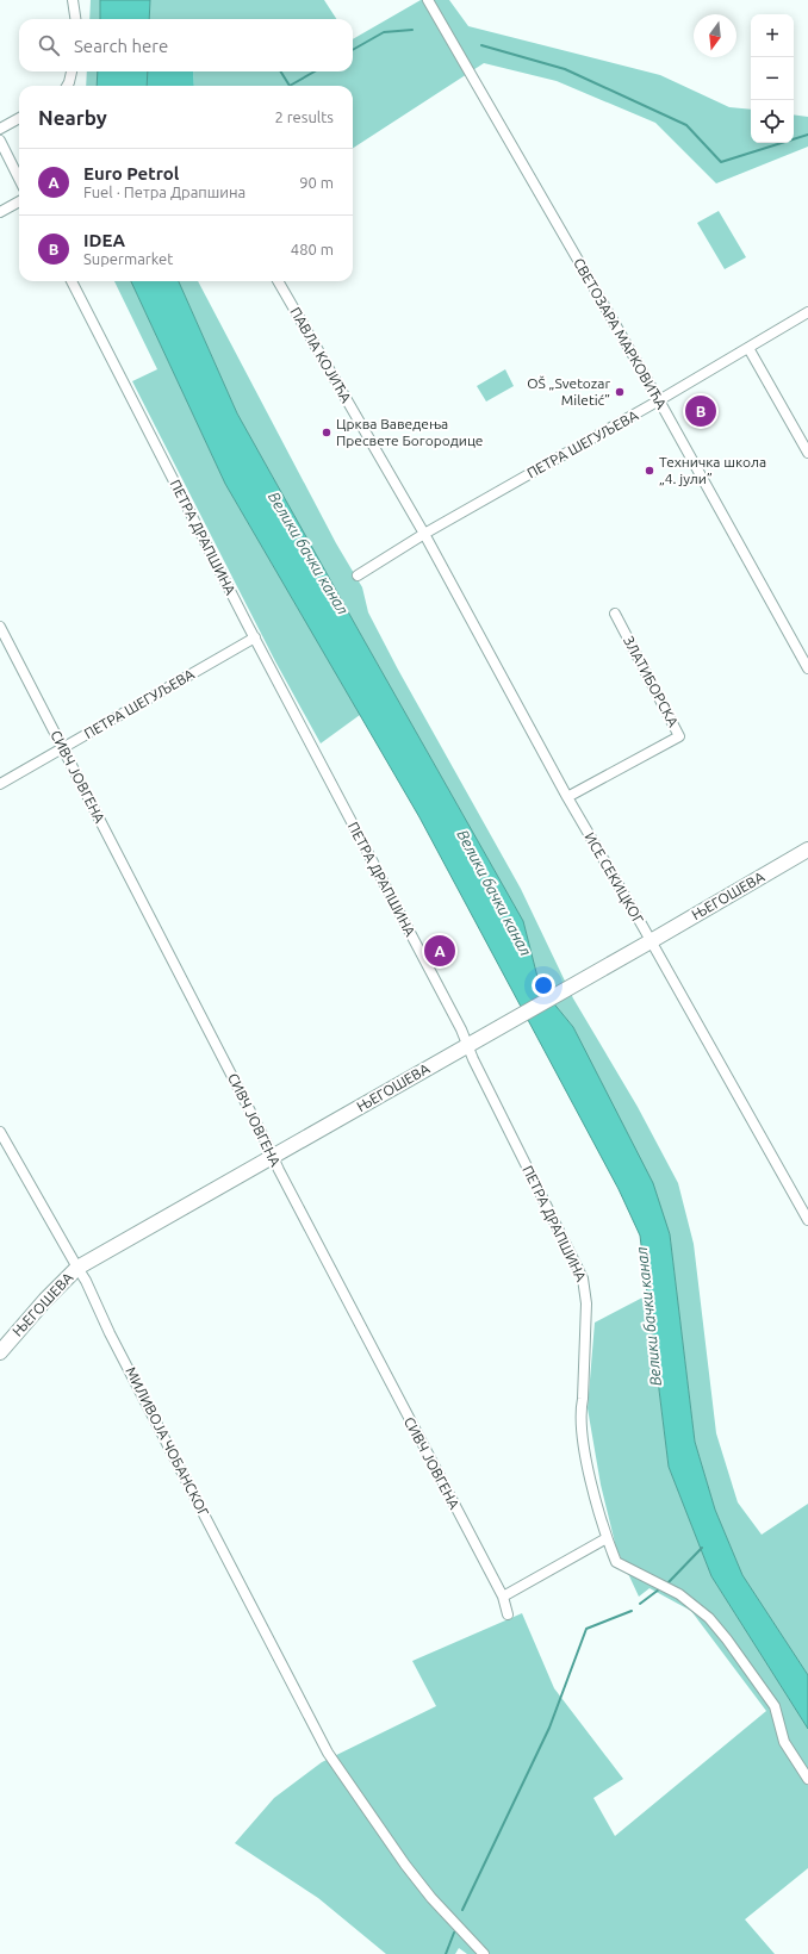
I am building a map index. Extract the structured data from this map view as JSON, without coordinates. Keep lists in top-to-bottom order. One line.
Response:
{"streets":{"street":["СВЕТОЗАРА МАРКОВИЋА","ПАВЛА КОЈИЋА","ПЕТРА ШЕГУЉЕВА","ПЕТРА ДРАПШИНА","ЗЛАТИБОРСКА","СИВЧ ЈОВГЕНА","ИСЕ СЕКИЦКОГ","ЊЕГОШЕВА","МИЛИВОЈА ЧОБАНСКОГ"]},"crossings":[["СВЕТОЗАРА МАРКОВИЋА","ПЕТРА ШЕГУЉЕВА"],["ПАВЛА КОЈИЋА","ПЕТРА ШЕГУЉЕВА"],["ПАВЛА КОЈИЋА","ИСЕ СЕКИЦКОГ"],["ПЕТРА ШЕГУЉЕВА","ПЕТРА ДРАПШИНА"],["ПЕТРА ШЕГУЉЕВА","СИВЧ ЈОВГЕНА"],["ПЕТРА ШЕГУЉЕВА","ИСЕ СЕКИЦКОГ"],["ПЕТРА ДРАПШИНА","ЊЕГОШЕВА"],["ЗЛАТИБОРСКА","ИСЕ СЕКИЦКОГ"],["СИВЧ ЈОВГЕНА","ЊЕГОШЕВА"],["ИСЕ СЕКИЦКОГ","ЊЕГОШЕВА"],["ЊЕГОШЕВА","МИЛИВОЈА ЧОБАНСКОГ"]],"water":["Велики бачки канал"],"places":["OŠ „Svetozar Miletić”","Црква Ваведења Пресвете Богородице","Техничка школа „4. јули”"],"north":"bottom","page":{"map_buttons":["+","−"],"search":"Search here","heading":["Nearby","2 results"],"list":[{"mark":"A","name":"Euro Petrol","note":"Fuel · Петра Драпшина","value":"90 m"},{"mark":"B","name":"IDEA","note":"Supermarket","value":"480 m"}],"pins":["B","A"]}}
